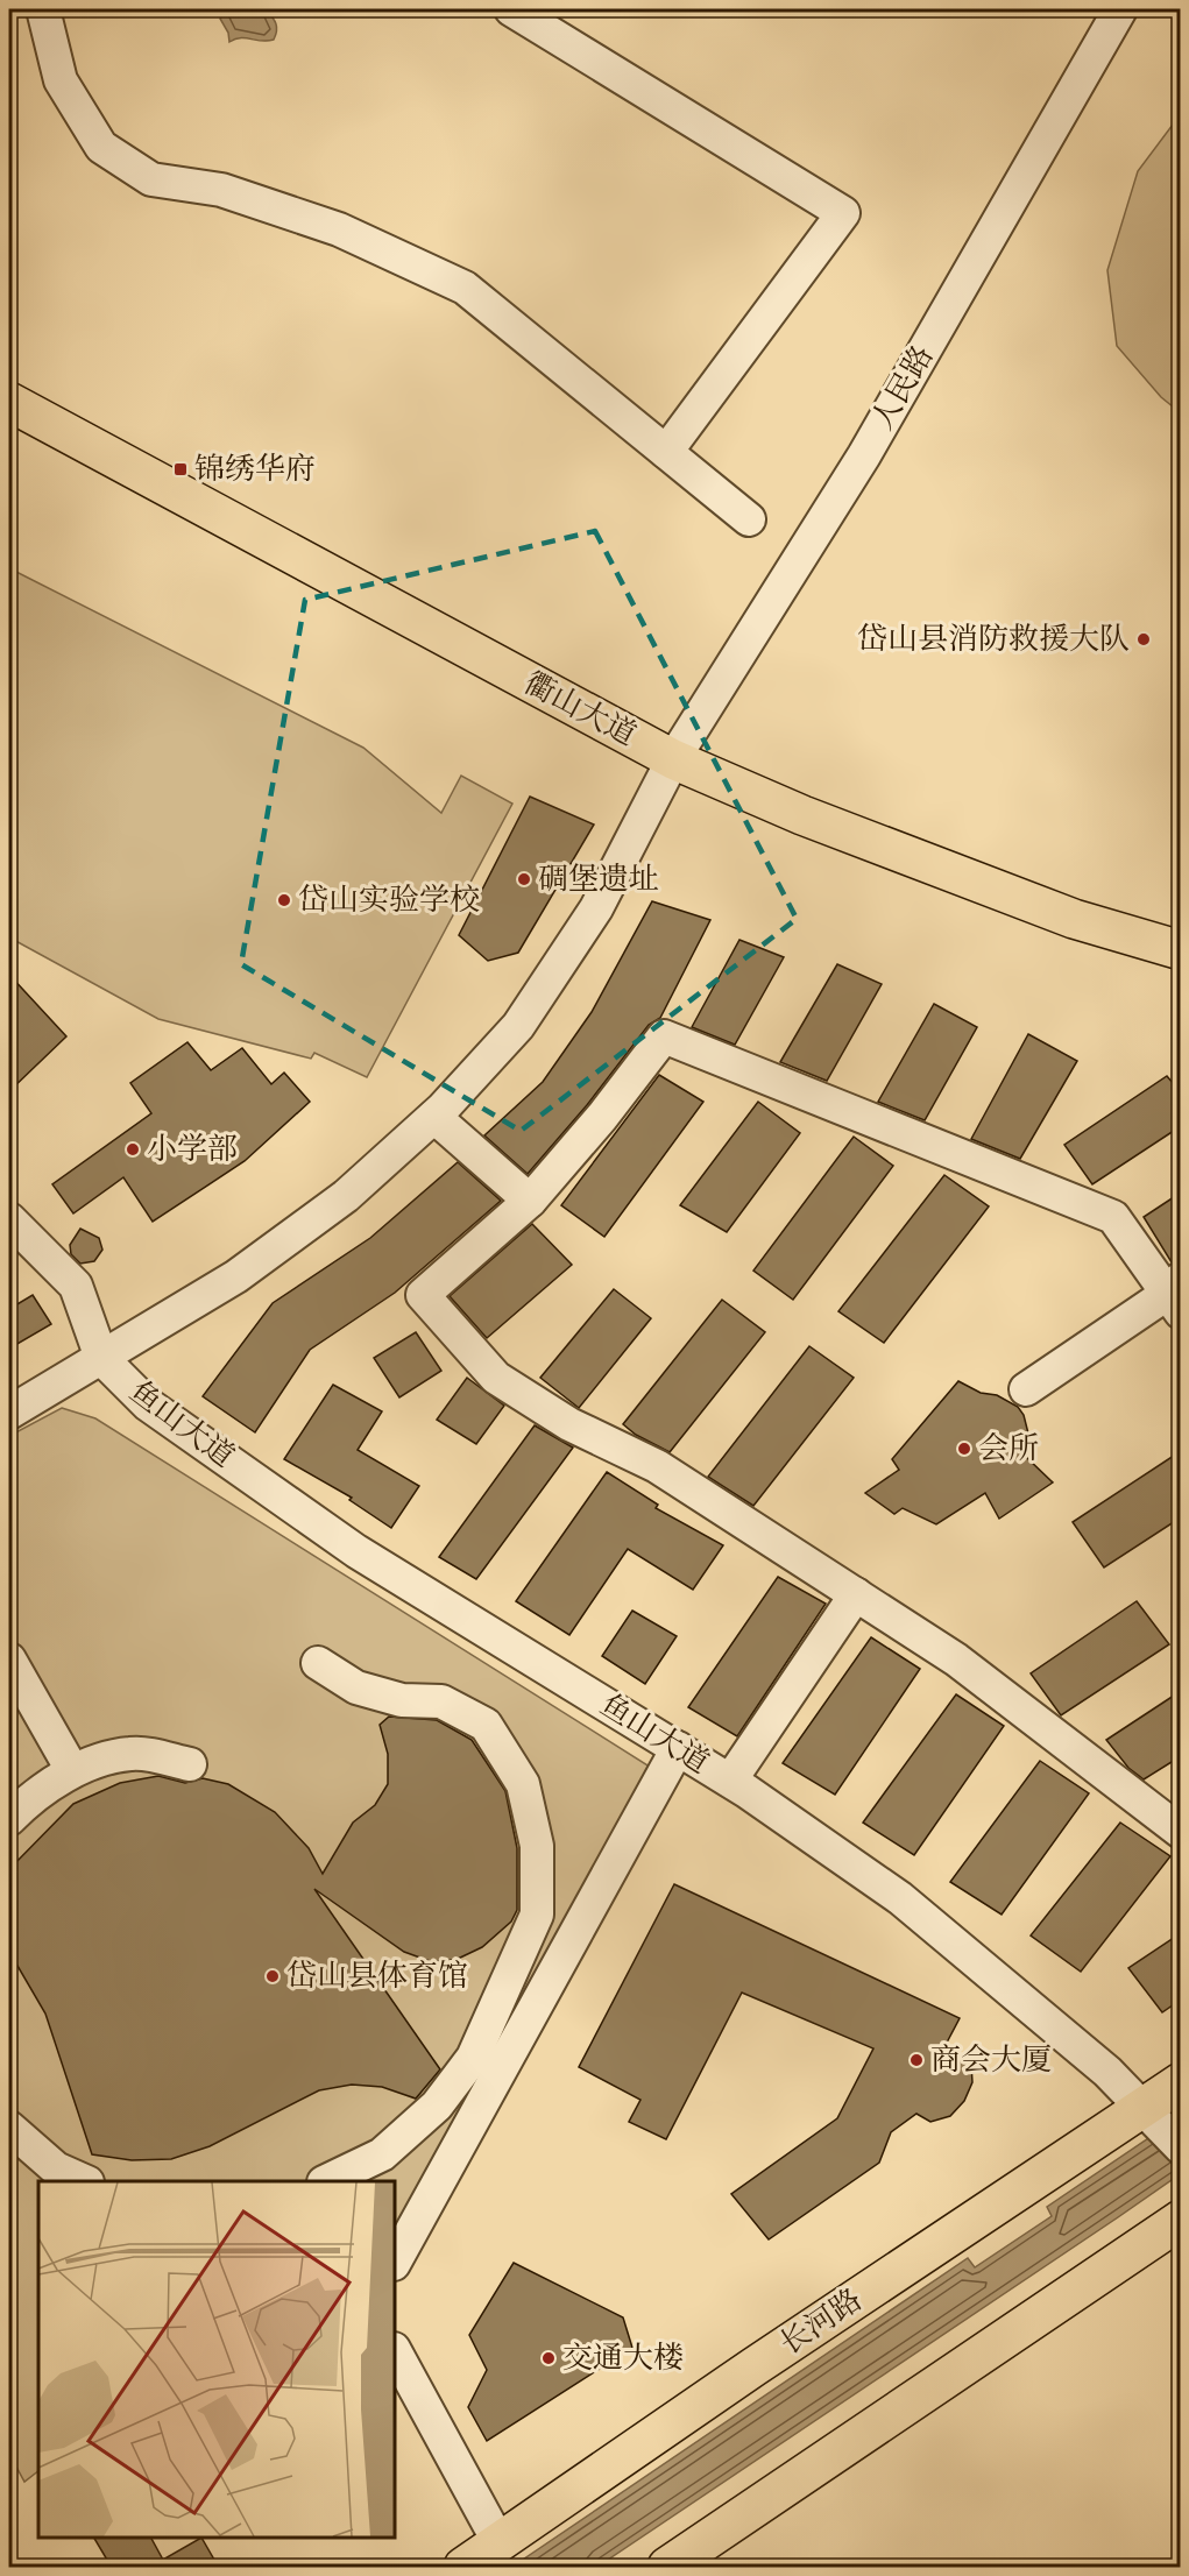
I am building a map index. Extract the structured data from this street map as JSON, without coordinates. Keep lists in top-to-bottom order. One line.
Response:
{"streets":{"main road":["衢山大道","长河路"],"street":["人民路","鱼山大道"]},"crossings":[["人民路","衢山大道"],["人民路","鱼山大道"],["鱼山大道","长河路"]],"places":{"transit":["锦绣华府"],"other":["岱山县消防救援大队","碉堡遗址","岱山实验学校","小学部","会所","岱山县体育馆","商会大厦","交通大楼"]}}
